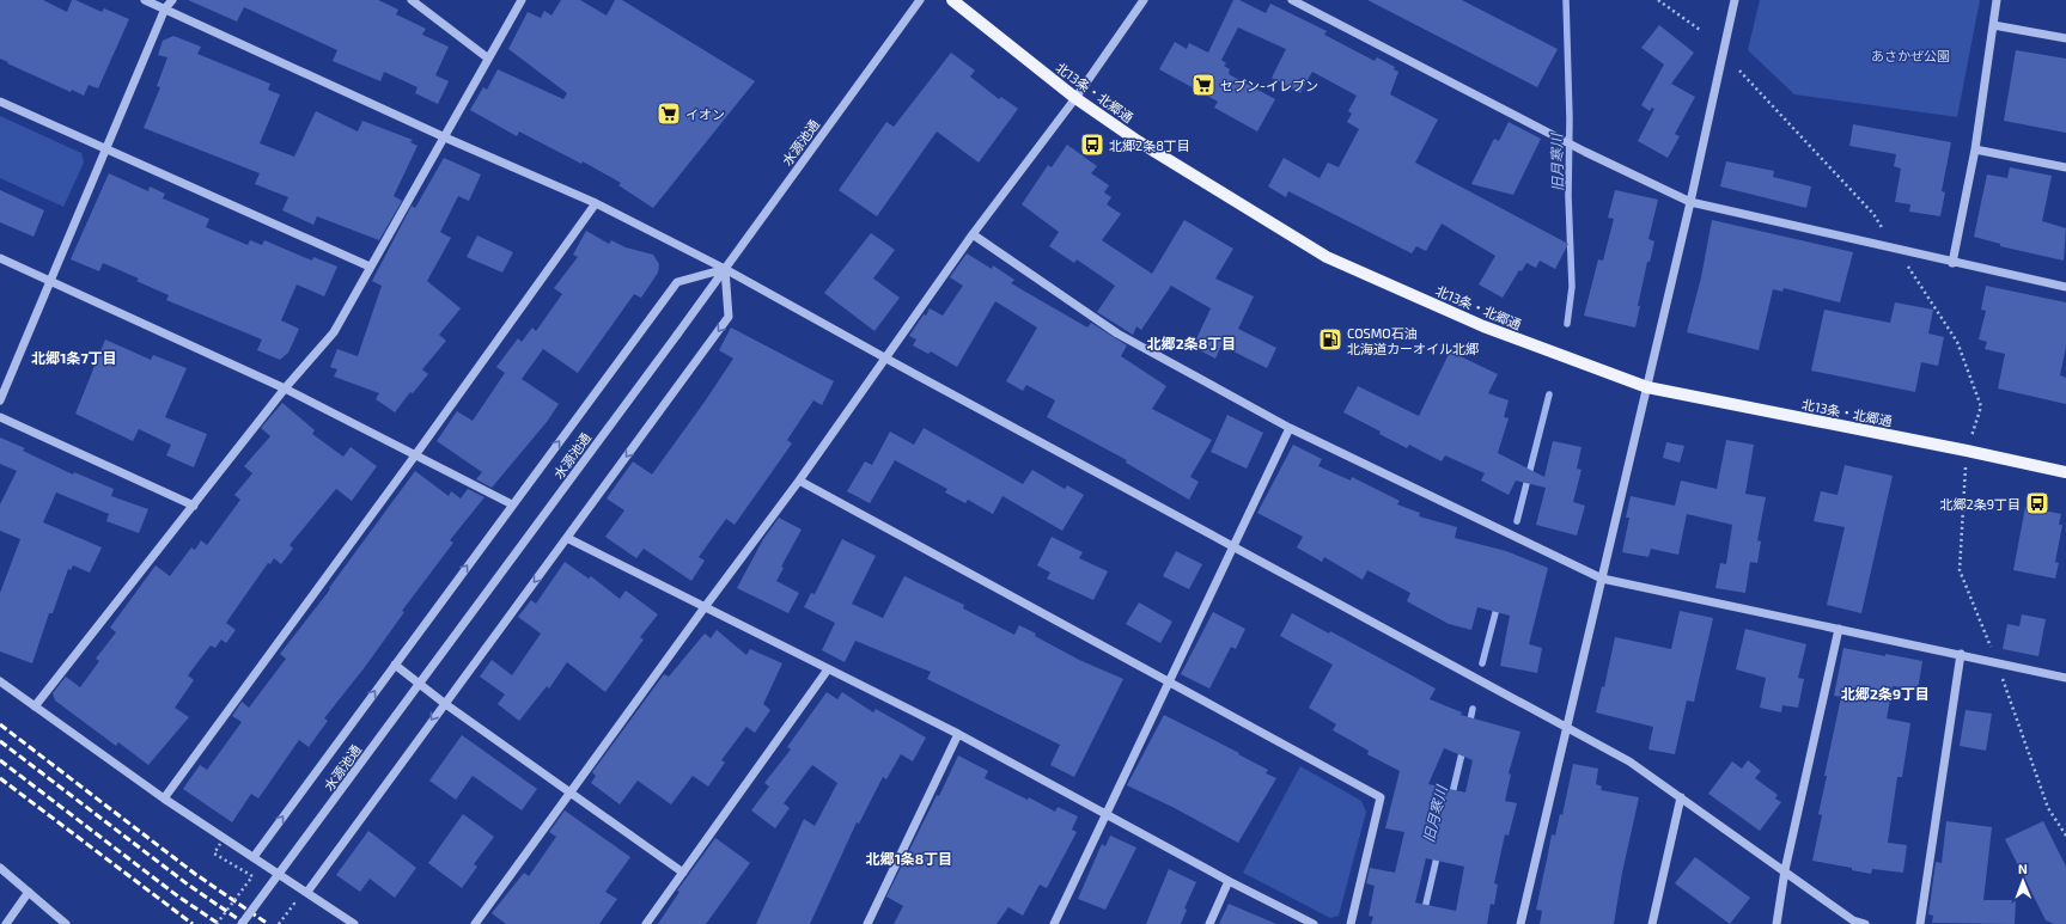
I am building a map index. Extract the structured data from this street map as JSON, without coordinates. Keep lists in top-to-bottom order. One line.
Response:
{"streets":{"main road":["北13条・北郷通"],"street":["水源池通"]},"districts":["北郷2条8丁目","北郷1条7丁目","北郷2条9丁目","北郷1条8丁目"],"water":["旧月寒川"],"parks":["あさかぜ公園"],"places":{"supermarket":["セブン-イレブン","イオン"],"bus stop":["北郷2条8丁目","北郷2条9丁目"],"fuel station":["COSMO石油 北海道カーオイル北郷"]},"north":"top"}
